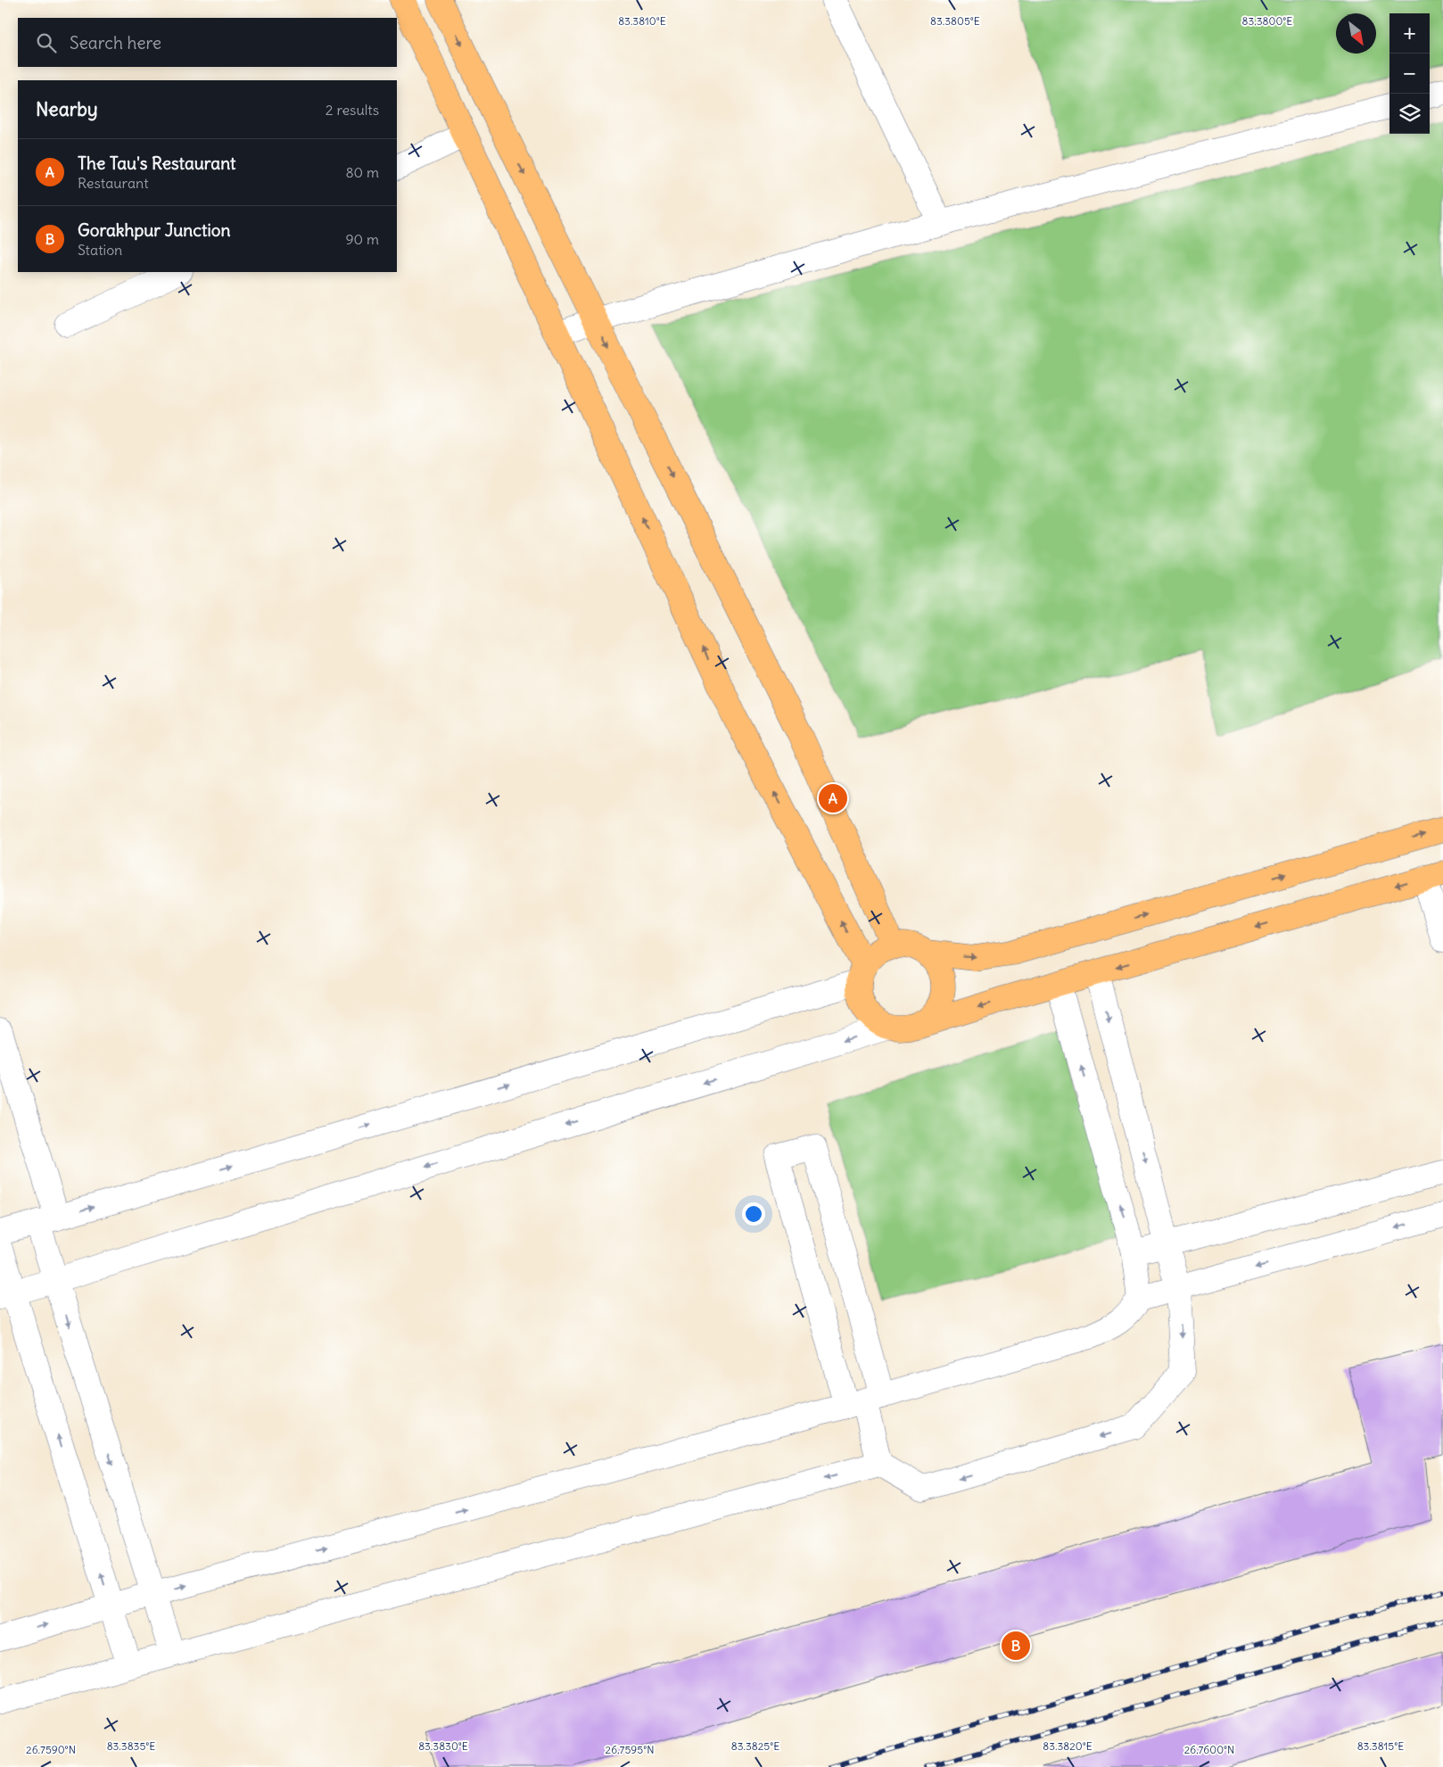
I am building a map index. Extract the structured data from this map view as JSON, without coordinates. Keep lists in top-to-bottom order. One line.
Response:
{"north":"bottom right","page":{"map_buttons":["+","−"],"search":"Search here","heading":["Nearby","2 results"],"list":[{"mark":"A","name":"The Tau's Restaurant","note":"Restaurant","value":"80 m"},{"mark":"B","name":"Gorakhpur Junction","note":"Station","value":"90 m"}],"pins":["A","B"]},"coordinates":["83.3810°E","83.3805°E","83.3800°E","83.3835°E","83.3830°E","83.3825°E","83.3820°E","83.3815°E","26.7590°N","26.7595°N","26.7600°N"]}
